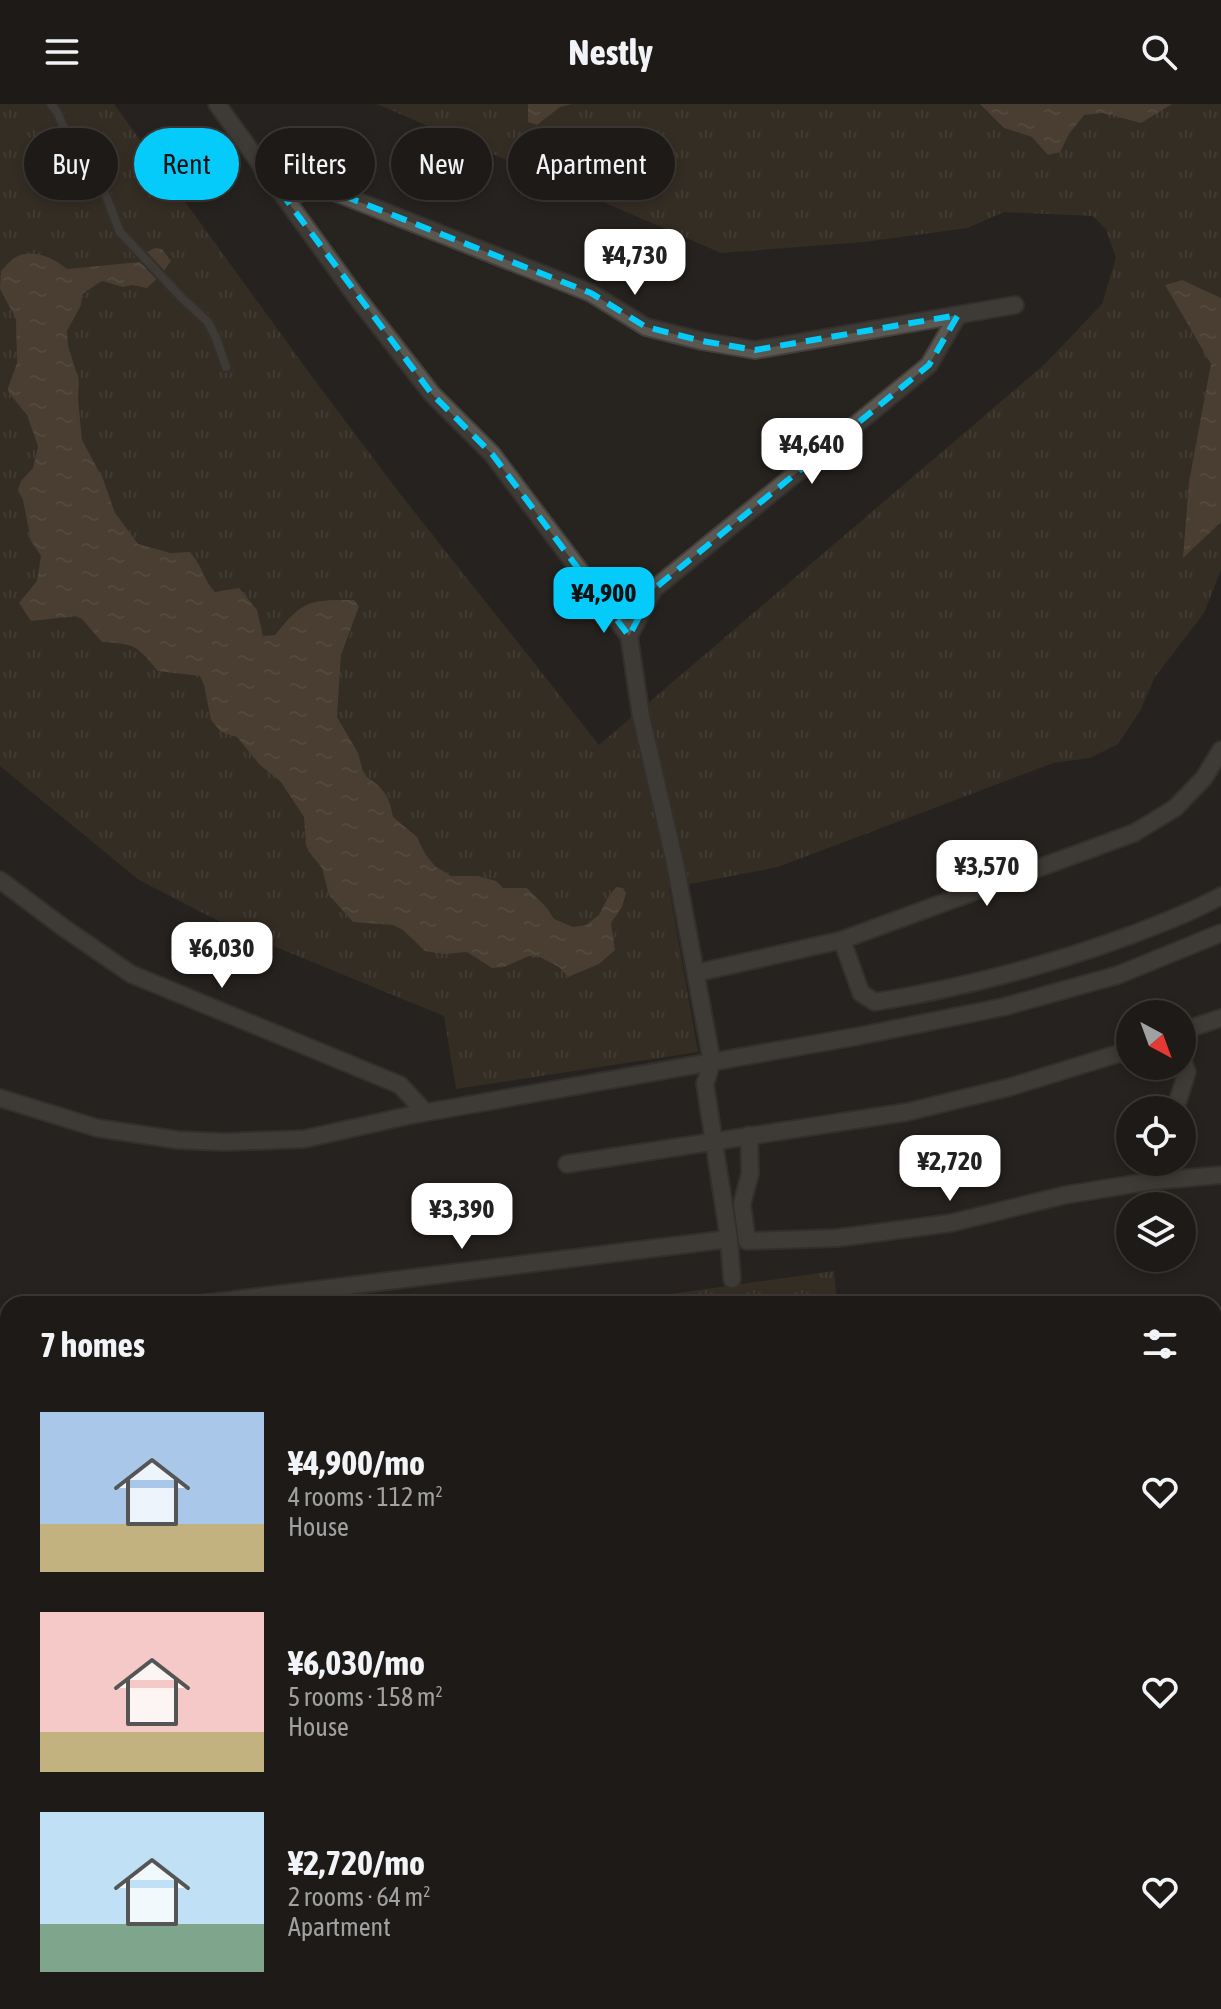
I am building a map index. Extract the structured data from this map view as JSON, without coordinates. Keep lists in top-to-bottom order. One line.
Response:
{"north":"bottom right","page":{"header":"Nestly","chip":["Buy","Rent","Filters","New","Apartment"],"price":["¥4,730","¥4,640","¥4,900","¥3,570","¥6,030","¥2,720","¥3,390"],"heading":"7 homes","list":[{"name":"¥4,900/mo","note":"4 rooms · 112 m² · House"},{"name":"¥6,030/mo","note":"5 rooms · 158 m² · House"},{"name":"¥2,720/mo","note":"2 rooms · 64 m² · Apartment"}]}}
